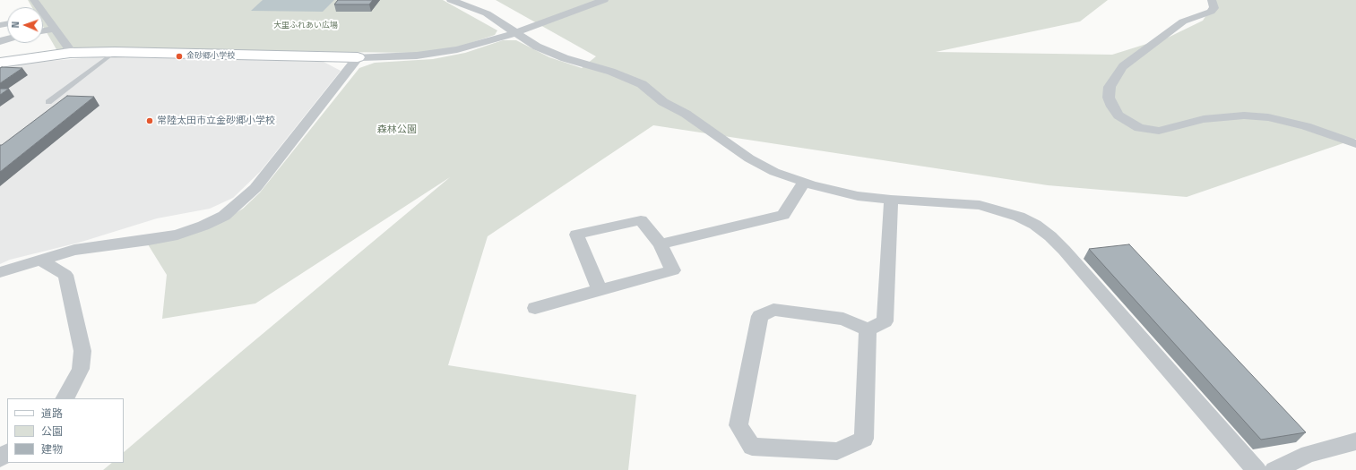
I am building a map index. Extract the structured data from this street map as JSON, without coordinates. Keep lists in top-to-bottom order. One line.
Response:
{"parks":["大里ふれあい広場","森林公園"],"places":["金砂郷小学校","常陸太田市立金砂郷小学校"],"legend":["道路","公園","建物"],"north":"left"}
